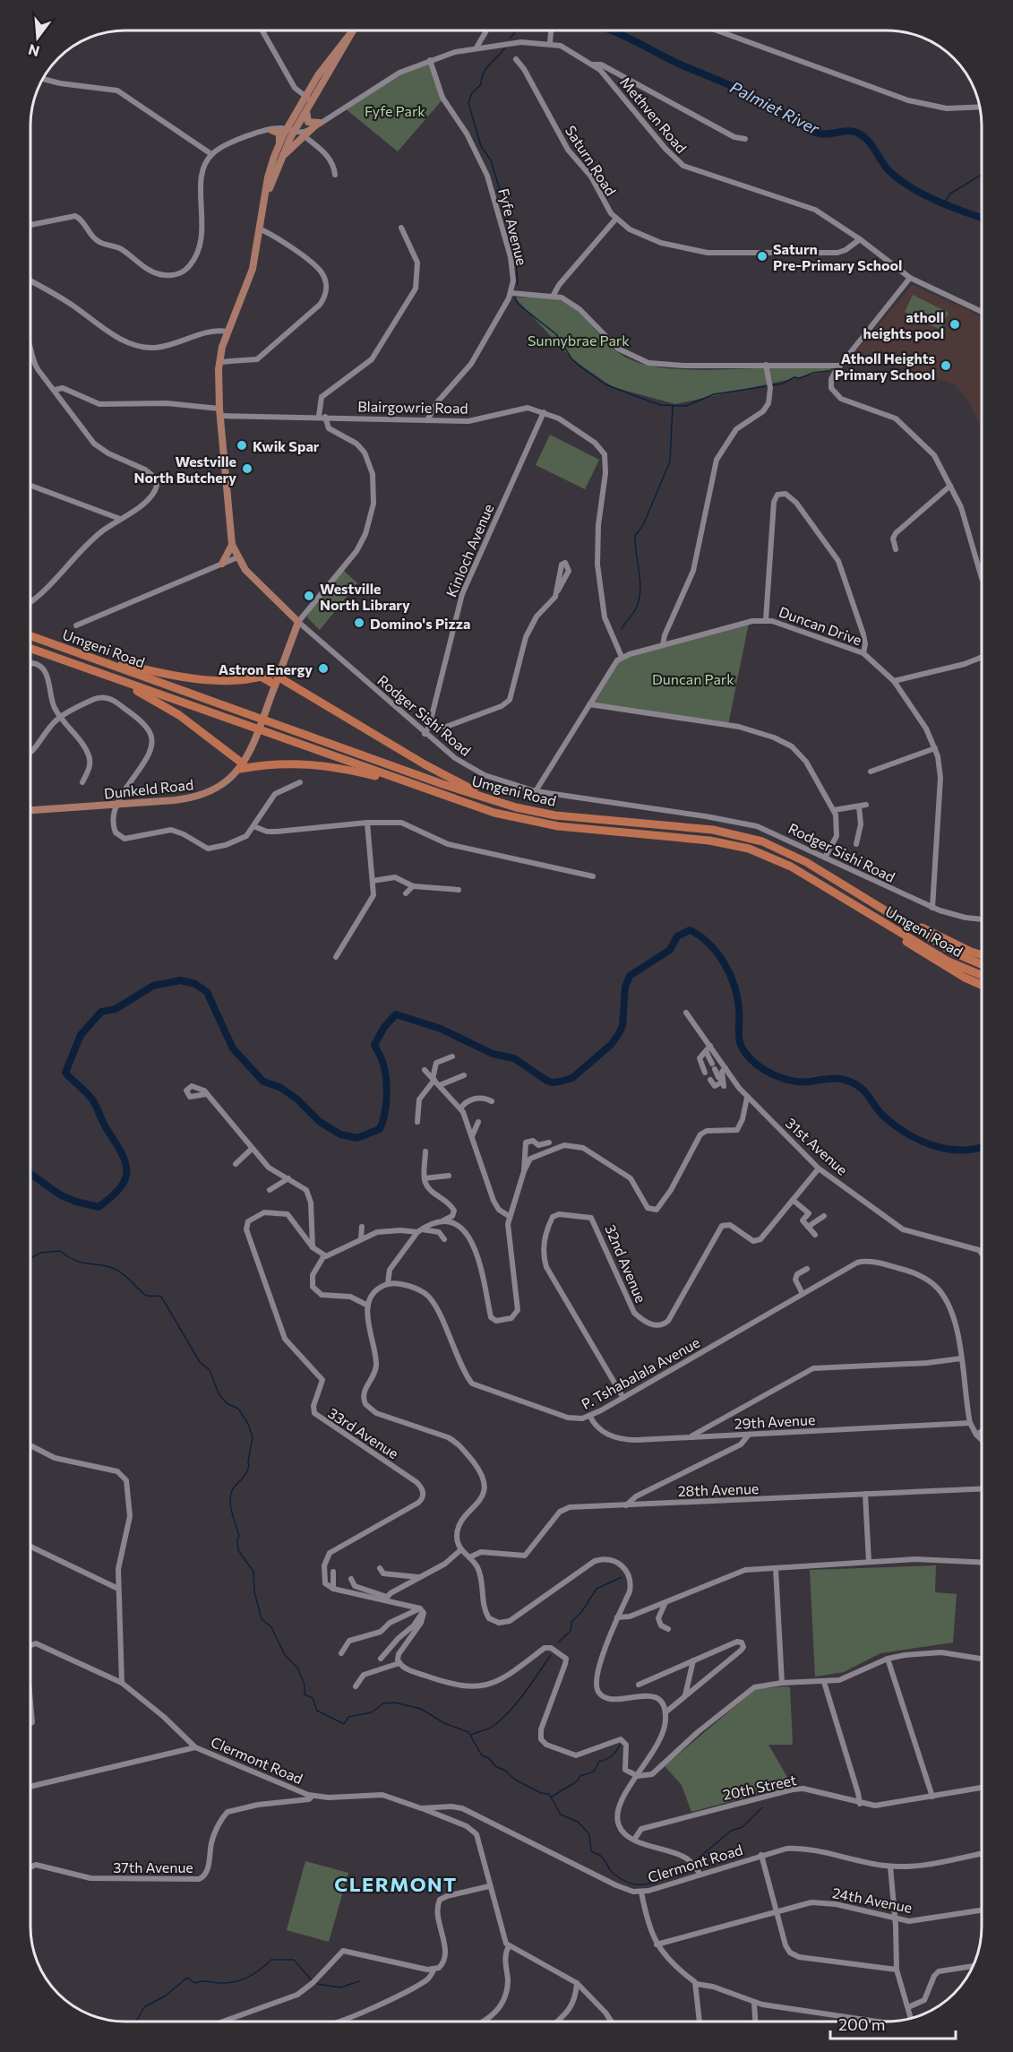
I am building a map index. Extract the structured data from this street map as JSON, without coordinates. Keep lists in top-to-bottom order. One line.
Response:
{"streets":{"highway":["Umgeni Road"],"main road":["Rodger Sishi Road","Dunkeld Road"],"street":["Methven Road","Saturn Road","Fyfe Avenue","Blairgowrie Road","Kinloch Avenue","Duncan Drive","31st Avenue","32nd Avenue","P. Tshabalala Avenue","29th Avenue","33rd Avenue","28th Avenue","Clermont Road","20th Street","37th Avenue","24th Avenue"]},"crossings":[["Methven Road","Fyfe Avenue"],["Methven Road","Rodger Sishi Road"],["Fyfe Avenue","Blairgowrie Road"],["Blairgowrie Road","Kinloch Avenue"],["Blairgowrie Road","Duncan Drive"],["Blairgowrie Road","Rodger Sishi Road"],["Kinloch Avenue","Rodger Sishi Road"],["Duncan Drive","Rodger Sishi Road"],["Rodger Sishi Road","Dunkeld Road"],["31st Avenue","32nd Avenue"],["32nd Avenue","P. Tshabalala Avenue"],["P. Tshabalala Avenue","29th Avenue"],["Clermont Road","37th Avenue"]],"districts":["CLERMONT"],"water":["Palmiet River"],"parks":["Fyfe Park","Sunnybrae Park","Duncan Park"],"places":["Saturn Pre-Primary School","atholl heights pool","Atholl Heights Primary School","Kwik Spar","Westville North Butchery","Westville North Library","Domino's Pizza","Astron Energy"],"scale_bar":"200 m","north":"bottom"}
